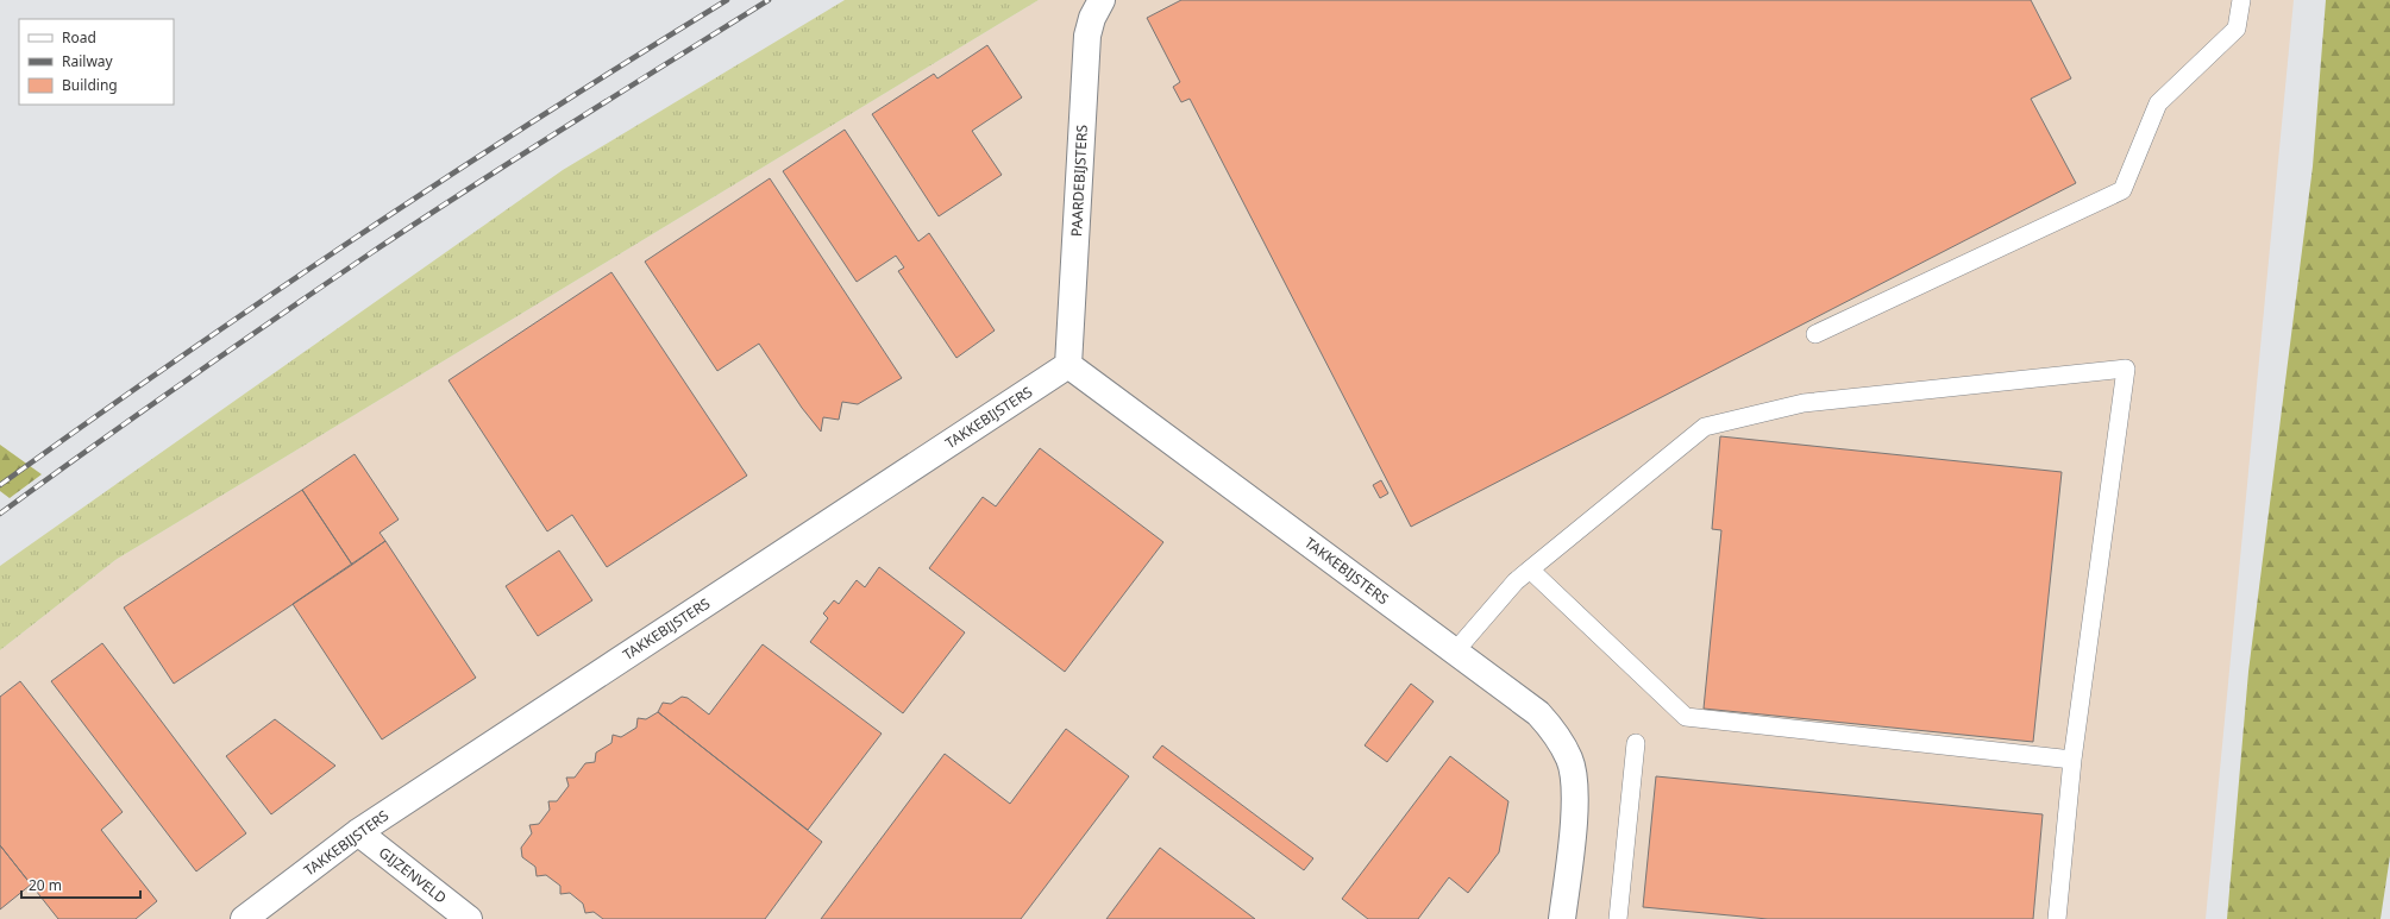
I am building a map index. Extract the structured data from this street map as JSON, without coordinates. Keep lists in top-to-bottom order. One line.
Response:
{"streets":{"street":["PAARDEBIJSTERS","TAKKEBIJSTERS","GIJZENVELD"]},"crossings":[["PAARDEBIJSTERS","TAKKEBIJSTERS"],["TAKKEBIJSTERS","GIJZENVELD"]],"legend":["Road","Railway","Building"],"scale_bar":"20 m"}
